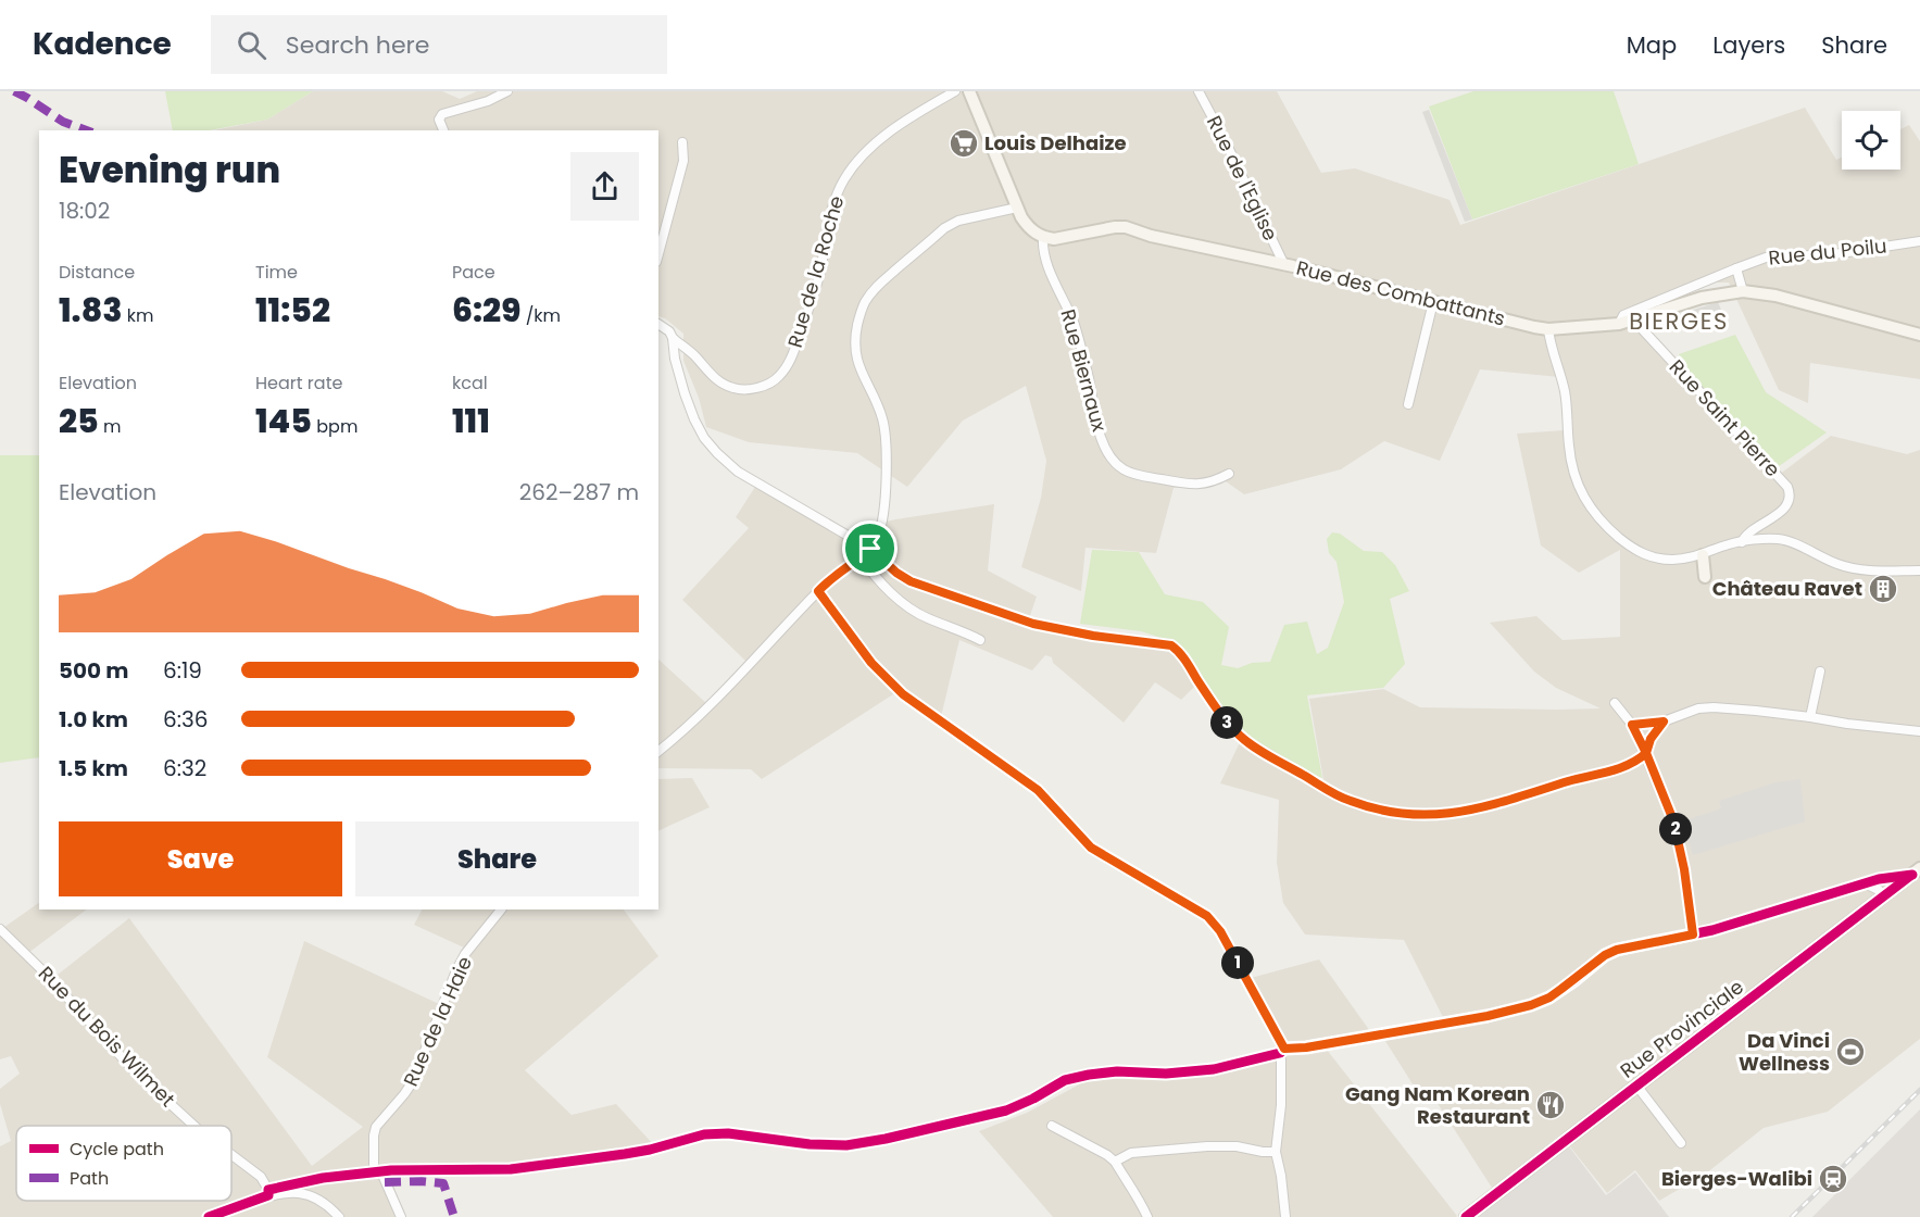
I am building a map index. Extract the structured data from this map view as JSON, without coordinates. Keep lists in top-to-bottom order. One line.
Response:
{"streets":{"street":["Rue de l'Eglise","Rue du Poilu","Rue de la Roche","Rue des Combattants","Rue Biernaux","Rue Saint Pierre","Rue de la Haie","Rue Provinciale","Rue du Bois Wilmet"]},"crossings":[["Rue de l'Eglise","Rue des Combattants"],["Rue du Poilu","Rue des Combattants"],["Rue des Combattants","Rue Biernaux"],["Rue des Combattants","Rue Saint Pierre"]],"districts":["BIERGES"],"places":{"supermarket":["Louis Delhaize"],"building":["Château Ravet"],"sports":["Da Vinci Wellness"],"restaurant":["Gang Nam Korean Restaurant"],"station":["Bierges-Walibi"]},"legend":["Cycle path","Path"],"page":{"header":"Kadence","search":"Search here","nav":["Map","Layers","Share"],"heading":["Evening run","18:02"],"stats":[["Distance","1.83 km"],["Time","11:52"],["Pace","6:29 /km"],["Elevation","25 m"],["Heart rate","145 bpm"],["kcal","111"]],"chart":["Elevation","262–287 m"],"list":[{"name":"500 m","note":"6:19"},{"name":"1.0 km","note":"6:36"},{"name":"1.5 km","note":"6:32"}],"pins":["3","2","1"],"buttons":["Save","Share"]}}
